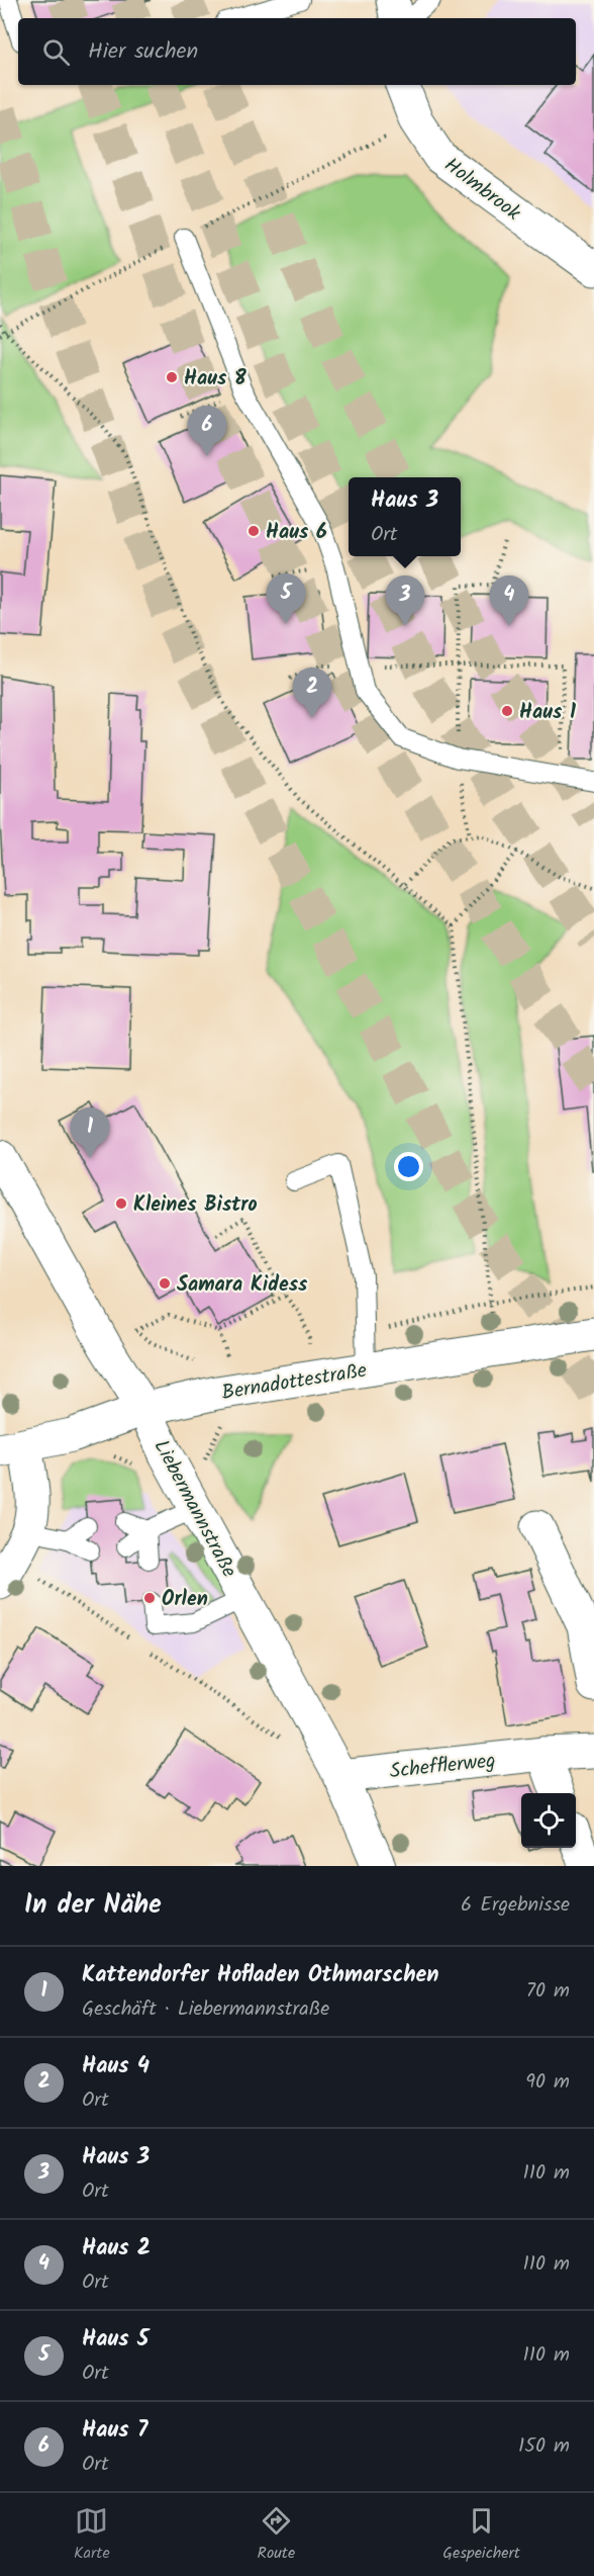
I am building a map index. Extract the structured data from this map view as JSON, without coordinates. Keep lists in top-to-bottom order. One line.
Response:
{"streets":{"street":["Holmbrook","Bernadottestraße","Liebermannstraße","Schefflerweg"]},"crossings":[["Bernadottestraße","Liebermannstraße"],["Liebermannstraße","Schefflerweg"]],"places":["Haus 8","Haus 6","Haus 1","Kleines Bistro","Samara Kidess","Orlen"],"page":{"search":"Hier suchen","pins":["6","5","3","4","2","1"],"popup":["Haus 3","Ort"],"heading":["In der Nähe","6 Ergebnisse"],"list":[{"mark":"1","name":"Kattendorfer Hofladen Othmarschen","note":"Geschäft · Liebermannstraße","value":"70 m"},{"mark":"2","name":"Haus 4","note":"Ort","value":"90 m"},{"mark":"3","name":"Haus 3","note":"Ort","value":"110 m"},{"mark":"4","name":"Haus 2","note":"Ort","value":"110 m"},{"mark":"5","name":"Haus 5","note":"Ort","value":"110 m"},{"mark":"6","name":"Haus 7","note":"Ort","value":"150 m"}],"nav":["Karte","Route","Gespeichert"]}}
